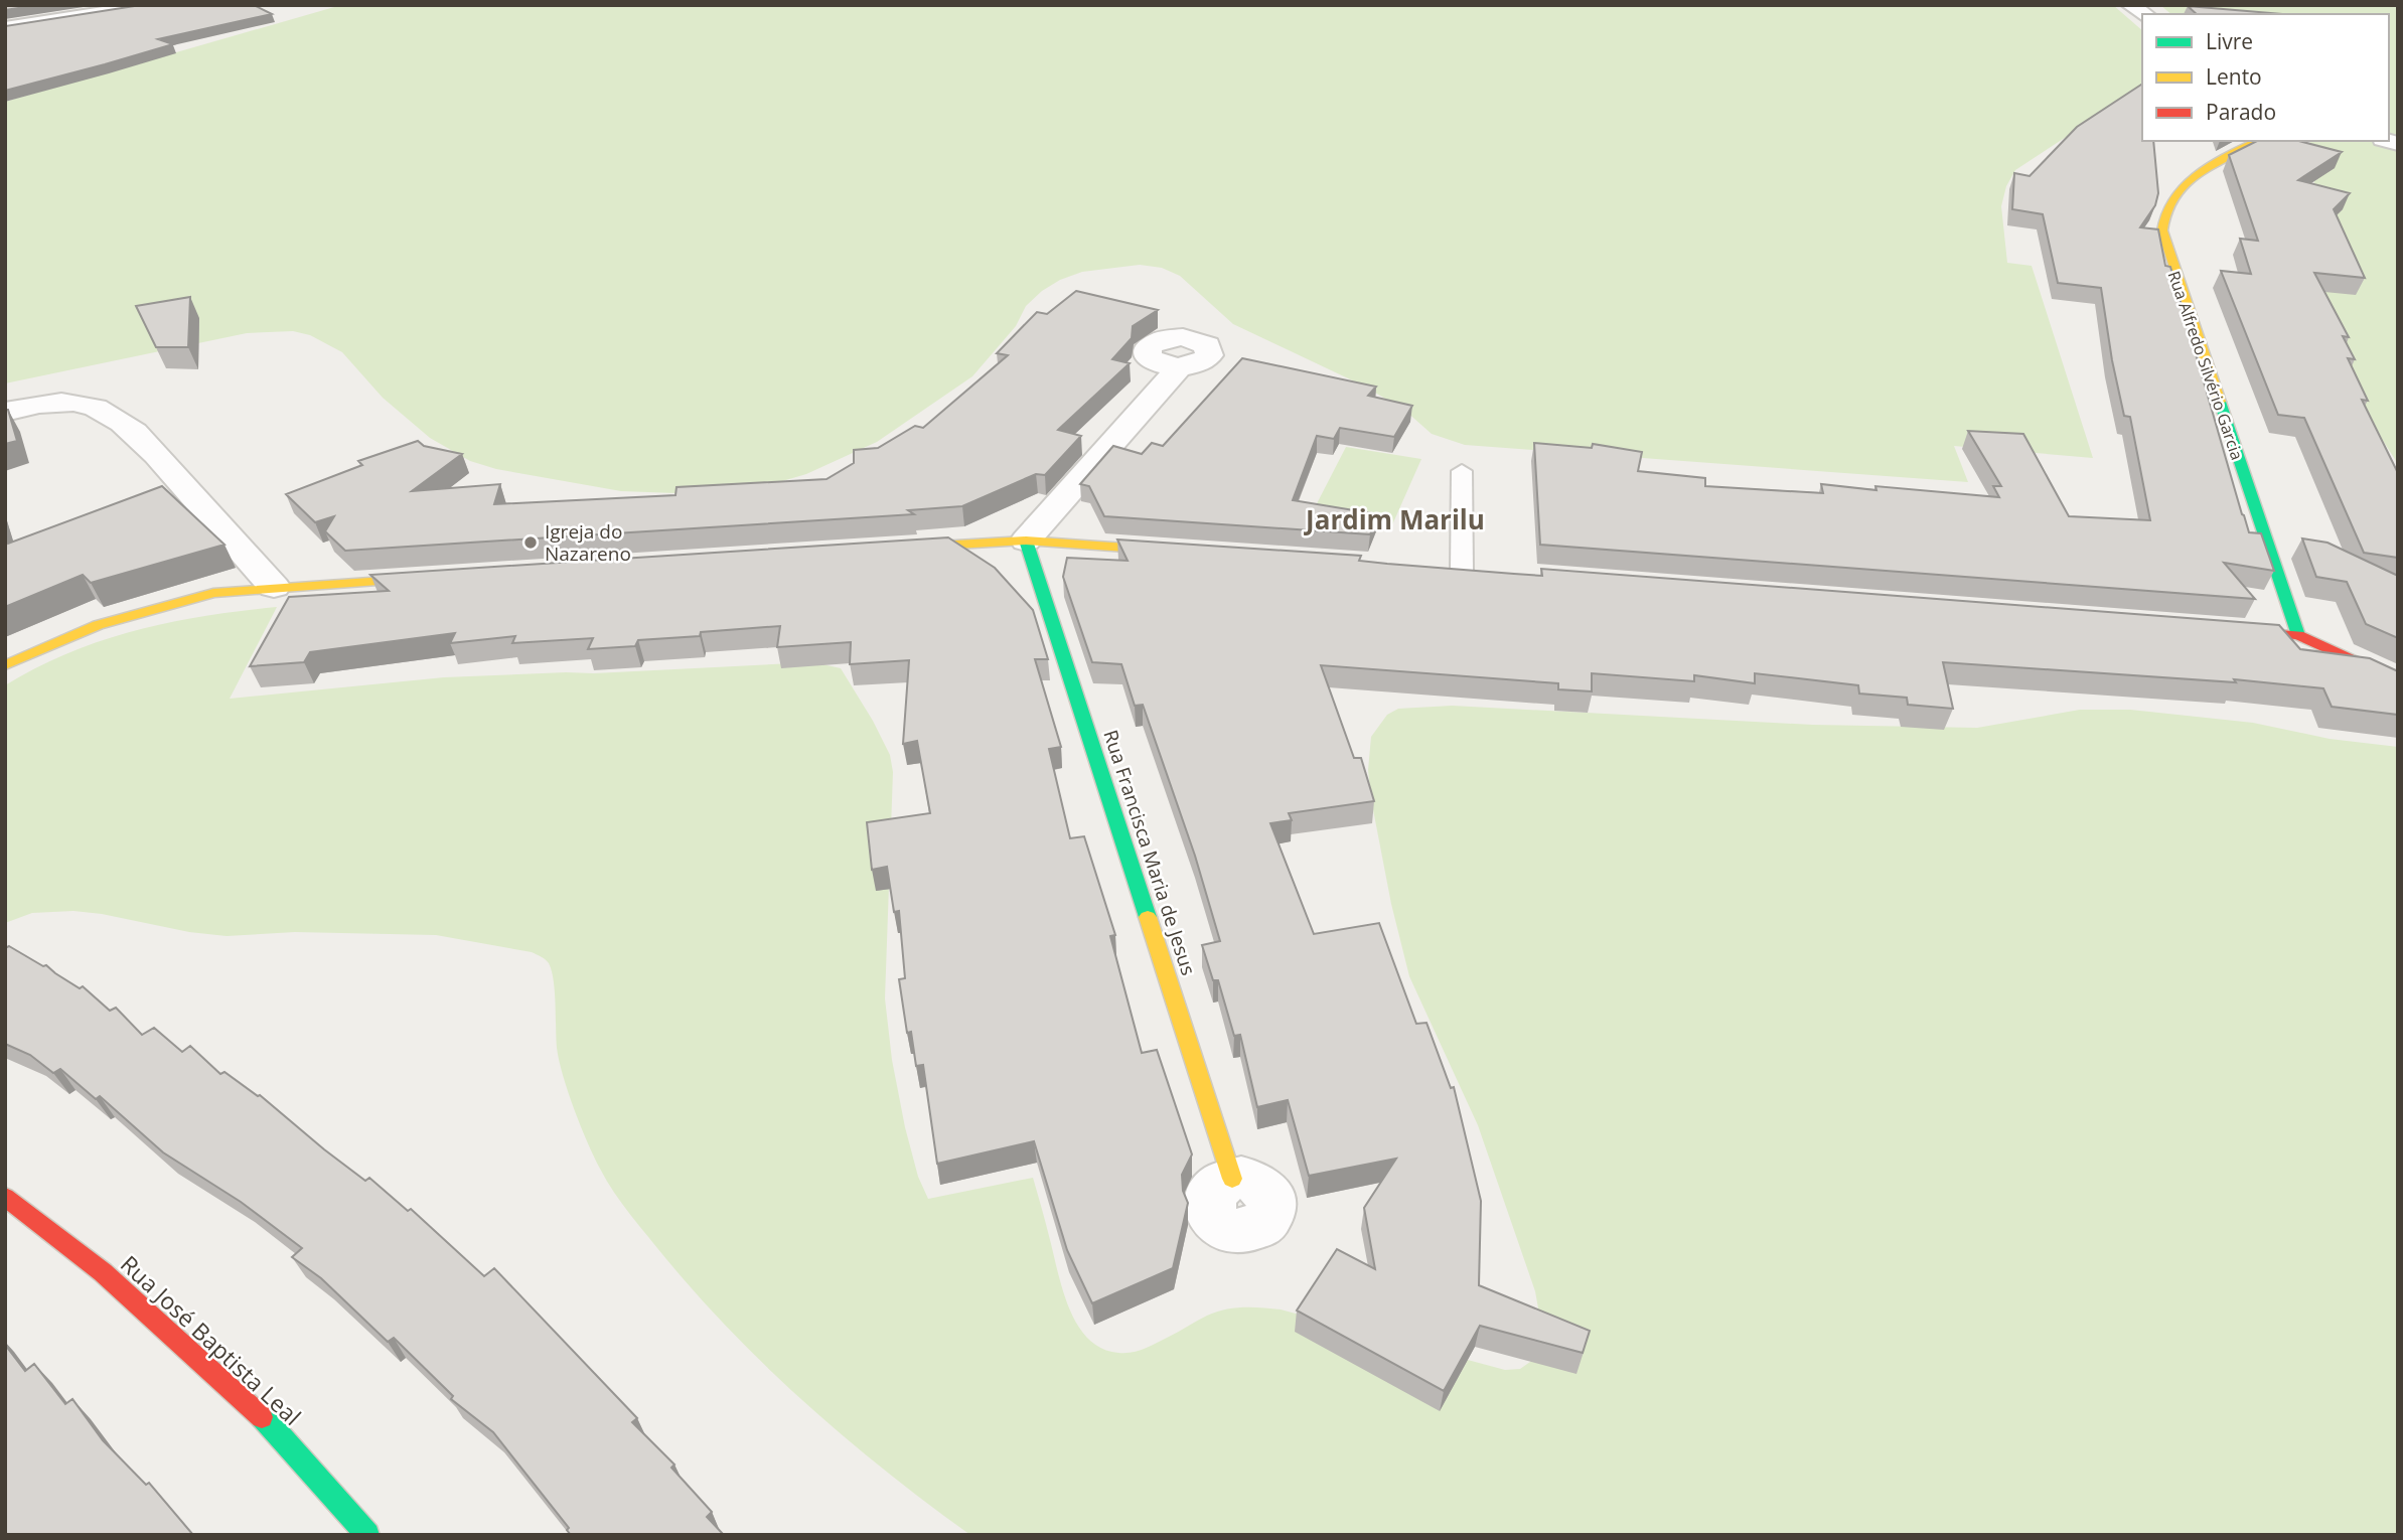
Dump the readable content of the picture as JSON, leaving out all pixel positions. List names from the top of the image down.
{
  "streets": {
    "street": ["Rua Alfredo Silvério Garcia", "Rua Francisca Maria de Jesus", "Rua José Baptista Leal"]
  },
  "districts": ["Jardim Marilu"],
  "places": ["Igreja do Nazareno"],
  "legend": ["Livre", "Lento", "Parado"]
}
